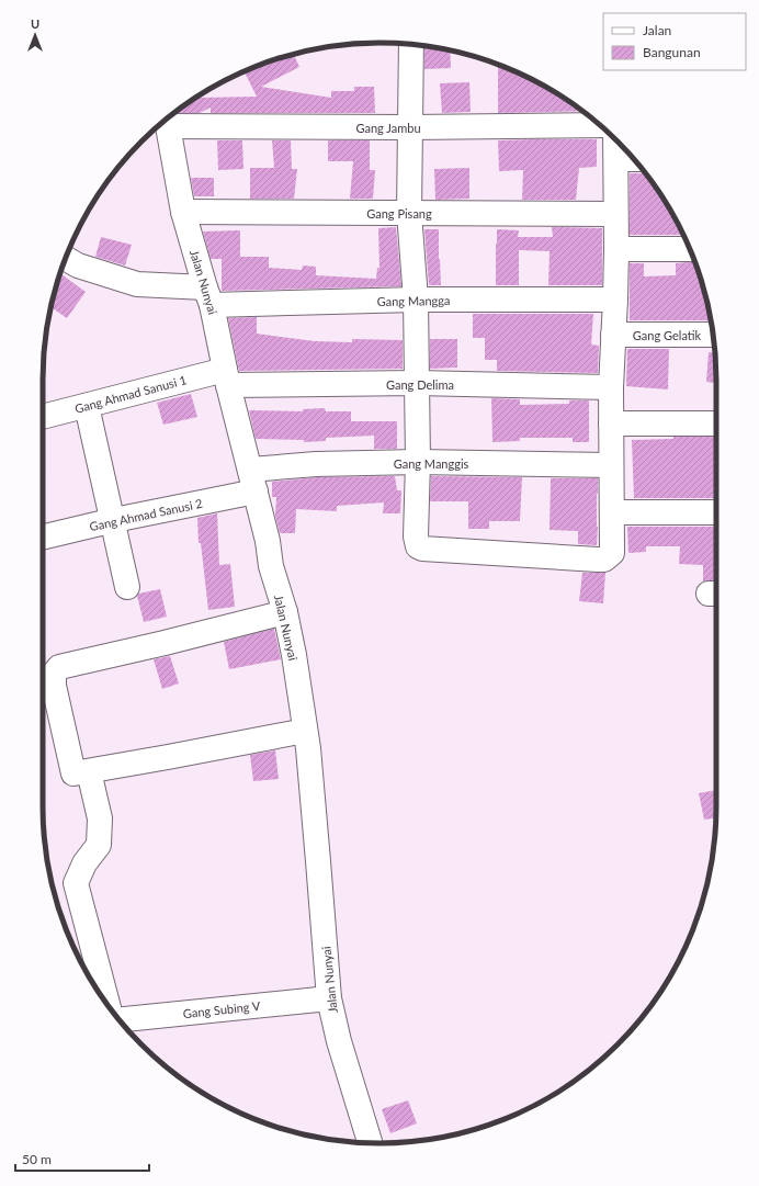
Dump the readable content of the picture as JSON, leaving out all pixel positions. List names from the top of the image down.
{
  "streets": {
    "street": [
      "Gang Jambu",
      "Gang Pisang",
      "Jalan Nunyai",
      "Gang Mangga",
      "Gang Gelatik",
      "Gang Delima",
      "Gang Ahmad Sanusi 1",
      "Gang Manggis",
      "Gang Ahmad Sanusi 2",
      "Gang Subing V"
    ]
  },
  "crossings": [
    ["Gang Jambu", "Jalan Nunyai"],
    ["Gang Pisang", "Jalan Nunyai"],
    ["Jalan Nunyai", "Gang Mangga"],
    ["Jalan Nunyai", "Gang Delima"],
    ["Jalan Nunyai", "Gang Ahmad Sanusi 1"],
    ["Jalan Nunyai", "Gang Manggis"],
    ["Jalan Nunyai", "Gang Ahmad Sanusi 2"],
    ["Jalan Nunyai", "Gang Subing V"],
    ["Gang Delima", "Gang Ahmad Sanusi 1"],
    ["Gang Manggis", "Gang Ahmad Sanusi 2"]
  ],
  "legend": ["Jalan", "Bangunan"],
  "scale_bar": "50 m",
  "north": "top"
}
